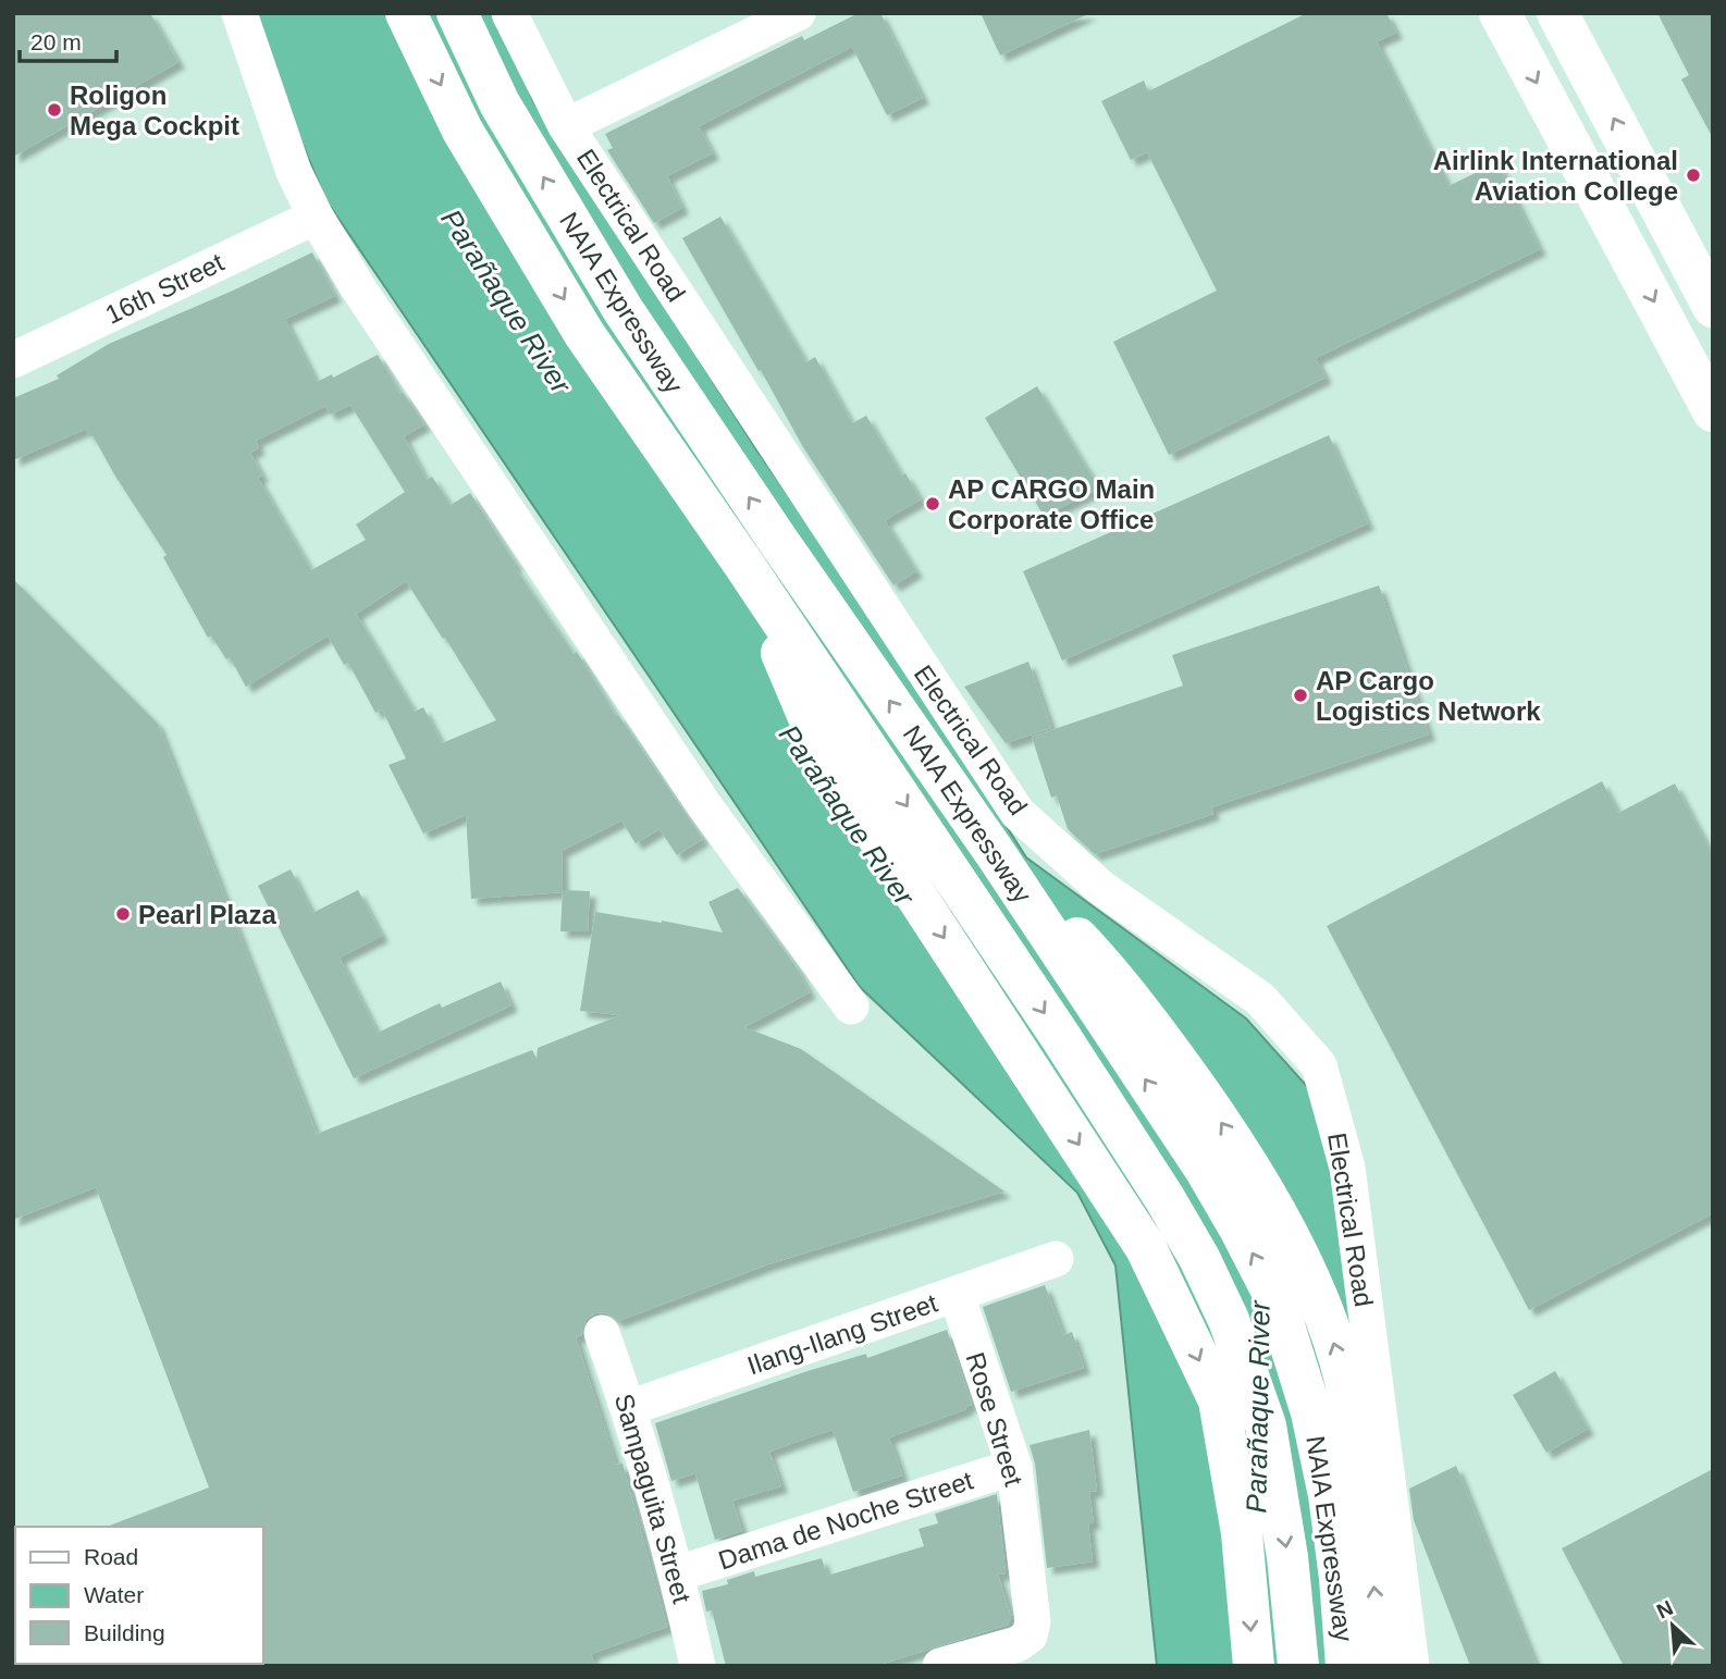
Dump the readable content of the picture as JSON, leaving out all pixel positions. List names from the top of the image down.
{
  "streets": {
    "main road": ["NAIA Expressway"],
    "street": [
      "Electrical Road",
      "16th Street",
      "Ilang-Ilang Street",
      "Rose Street",
      "Sampaguita Street",
      "Dama de Noche Street"
    ]
  },
  "crossings": [
    ["Ilang-Ilang Street", "Rose Street"],
    ["Ilang-Ilang Street", "Sampaguita Street"],
    ["Rose Street", "Dama de Noche Street"],
    ["Sampaguita Street", "Dama de Noche Street"]
  ],
  "water": ["Parañaque River"],
  "places": [
    "Roligon Mega Cockpit",
    "Airlink International Aviation College",
    "AP CARGO Main Corporate Office",
    "AP Cargo Logistics Network",
    "Pearl Plaza"
  ],
  "legend": ["Road", "Water", "Building"],
  "scale_bar": "20 m",
  "north": "top left"
}
